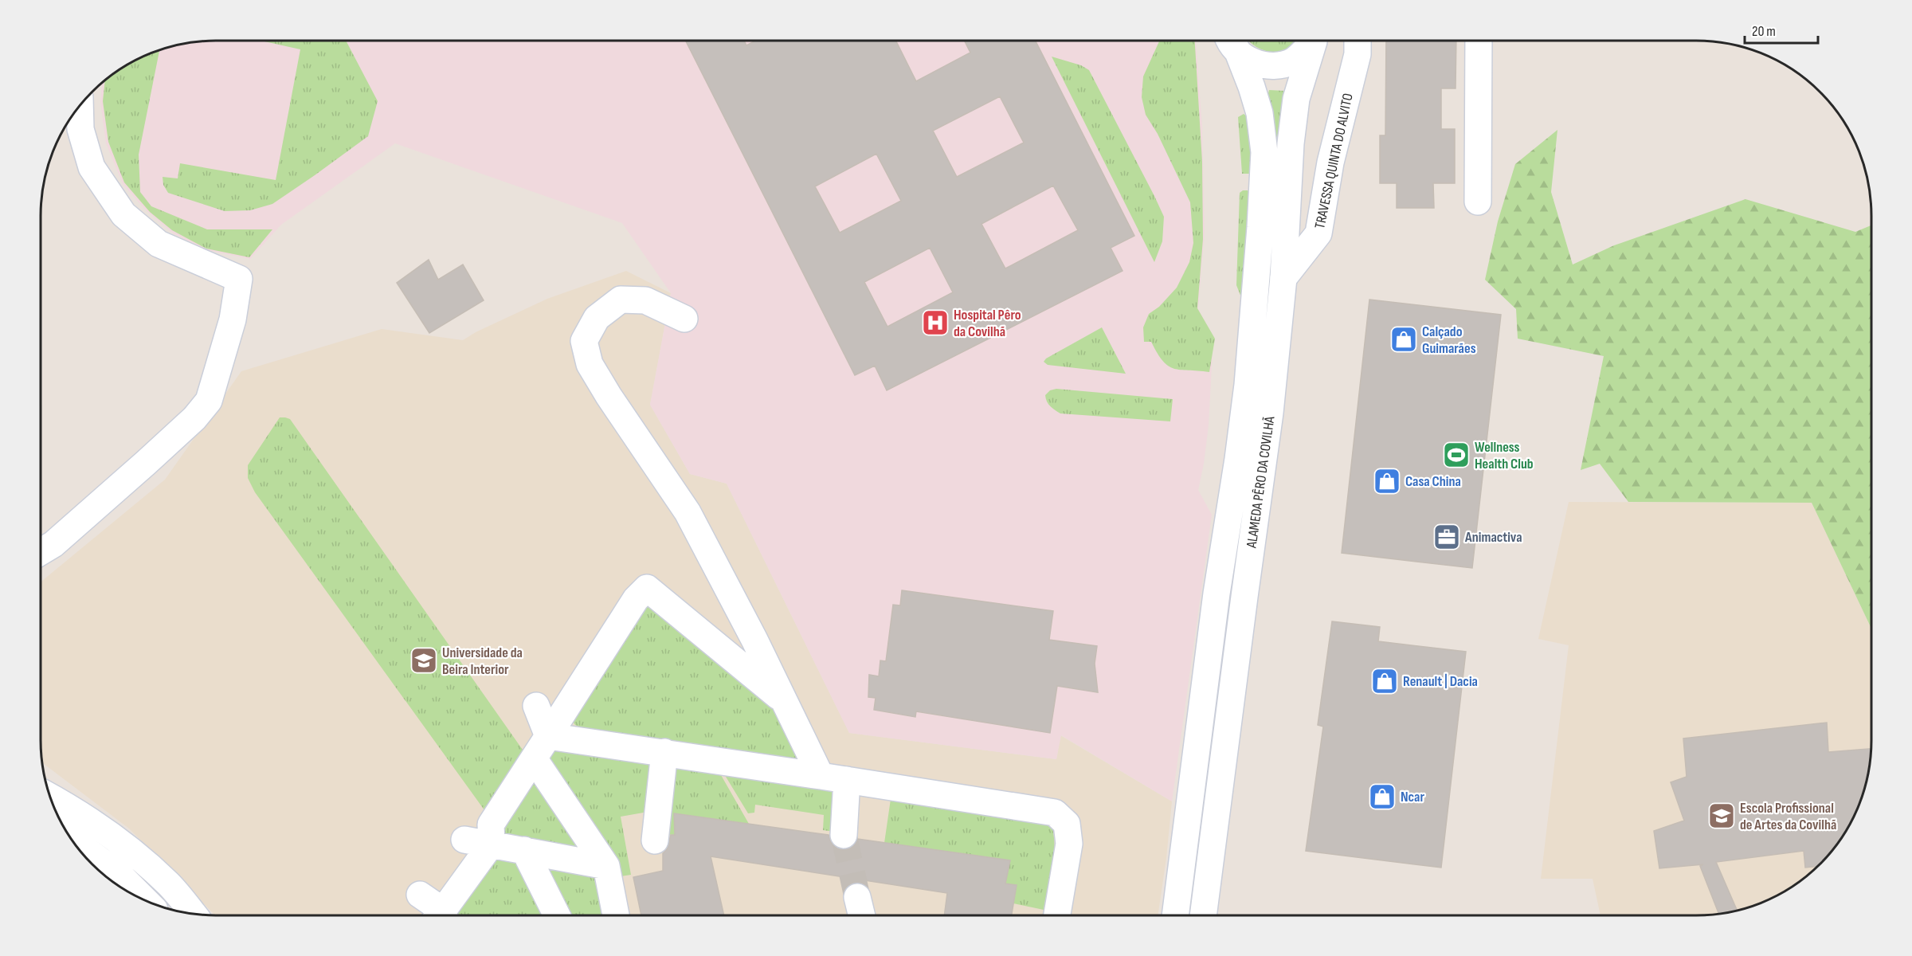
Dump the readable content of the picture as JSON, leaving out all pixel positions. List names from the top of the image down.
{
  "streets": {
    "street": ["TRAVESSA QUINTA DO ALVITO", "ALAMEDA PÊRO DA COVILHÃ"]
  },
  "crossings": [
    ["TRAVESSA QUINTA DO ALVITO", "ALAMEDA PÊRO DA COVILHÃ"]
  ],
  "places": {
    "hospital": ["Hospital Pêro da Covilhã"],
    "shop": [
      "Calçado Guimarães",
      "Casa China",
      "Renault | Dacia",
      "Ncar"
    ],
    "sports": ["Wellness Health Club"],
    "office": ["Animactiva"],
    "school or university": ["Universidade da Beira Interior", "Escola Profissional de Artes da Covilhã"]
  },
  "scale_bar": "20 m"
}
